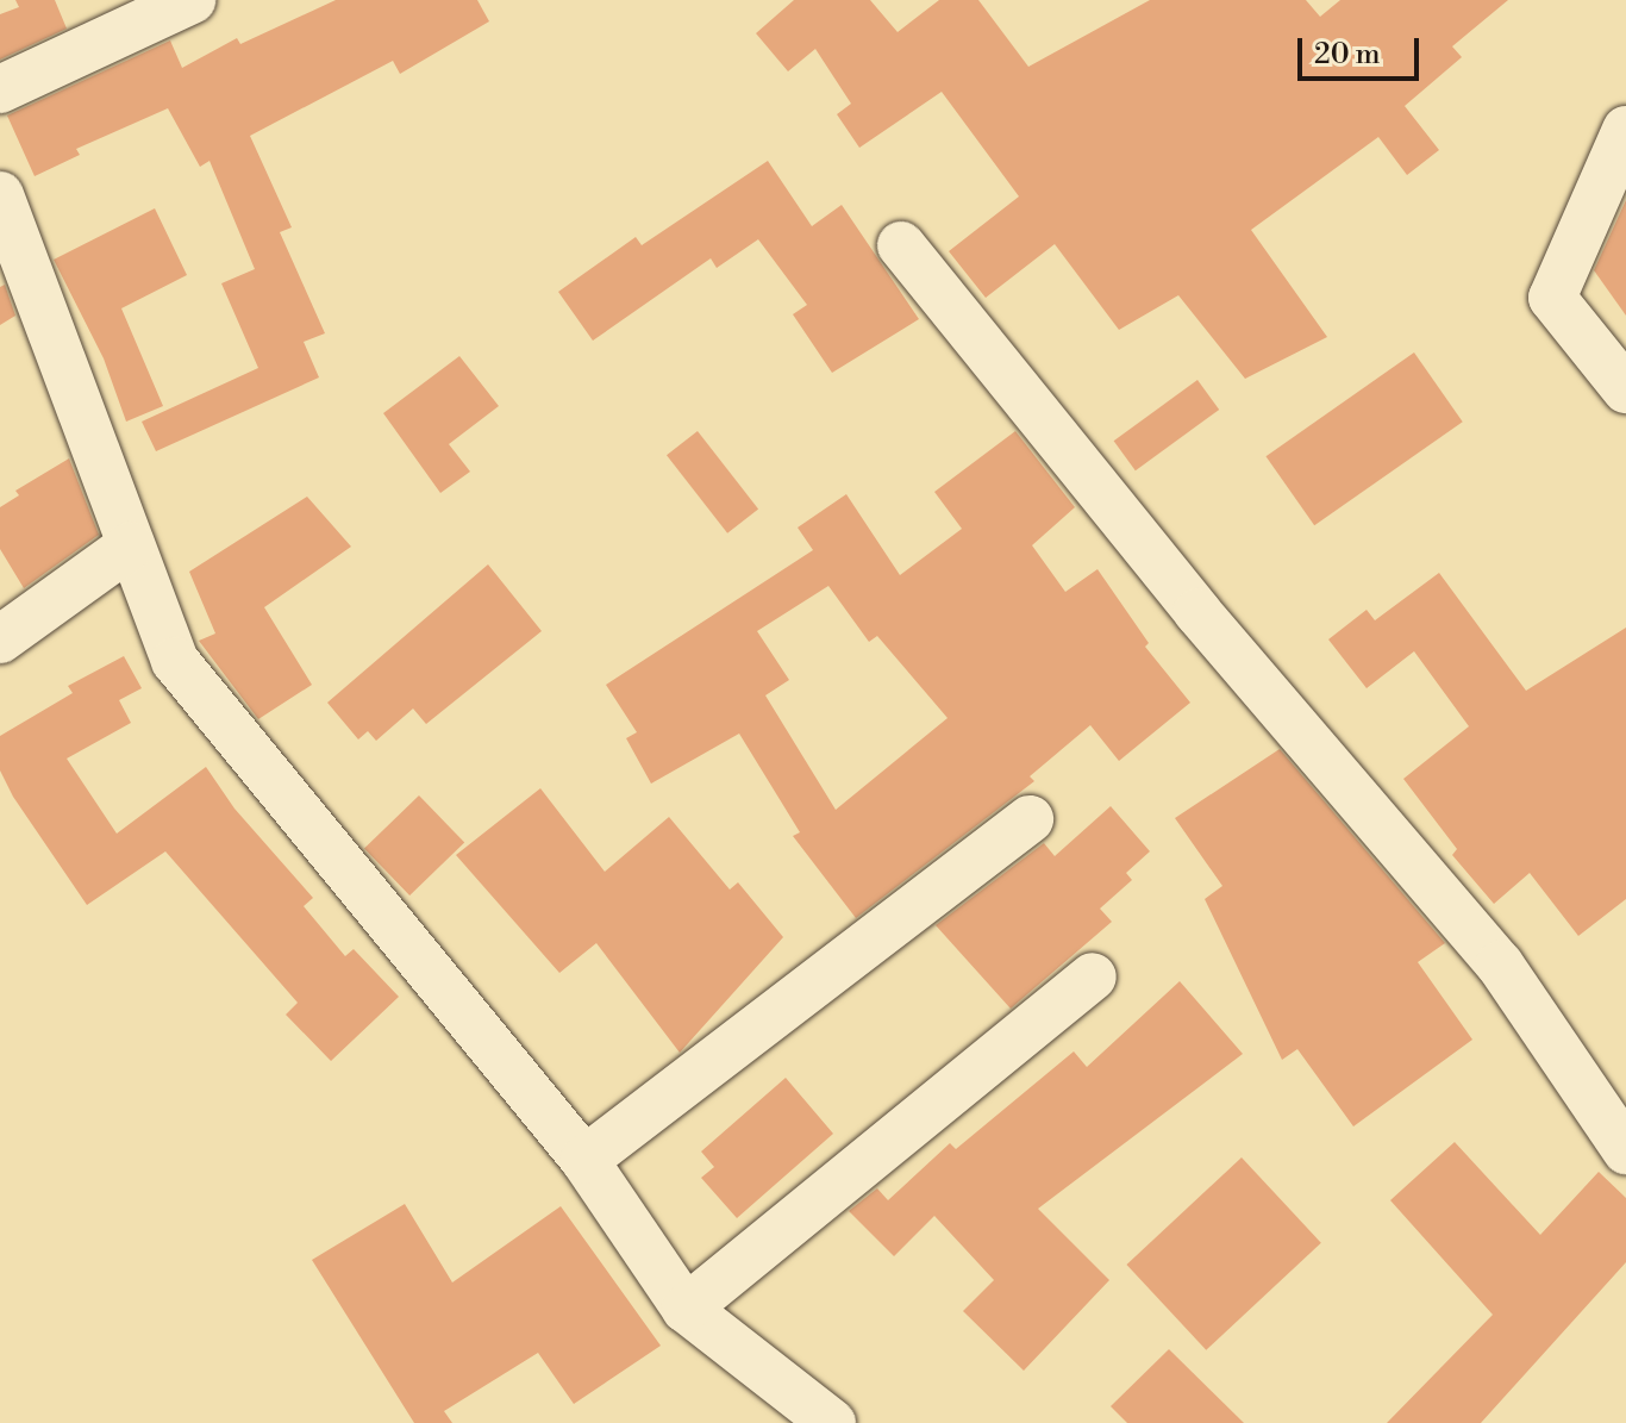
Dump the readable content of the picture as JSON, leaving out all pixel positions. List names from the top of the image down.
{
  "scale_bar": "20 m"
}
